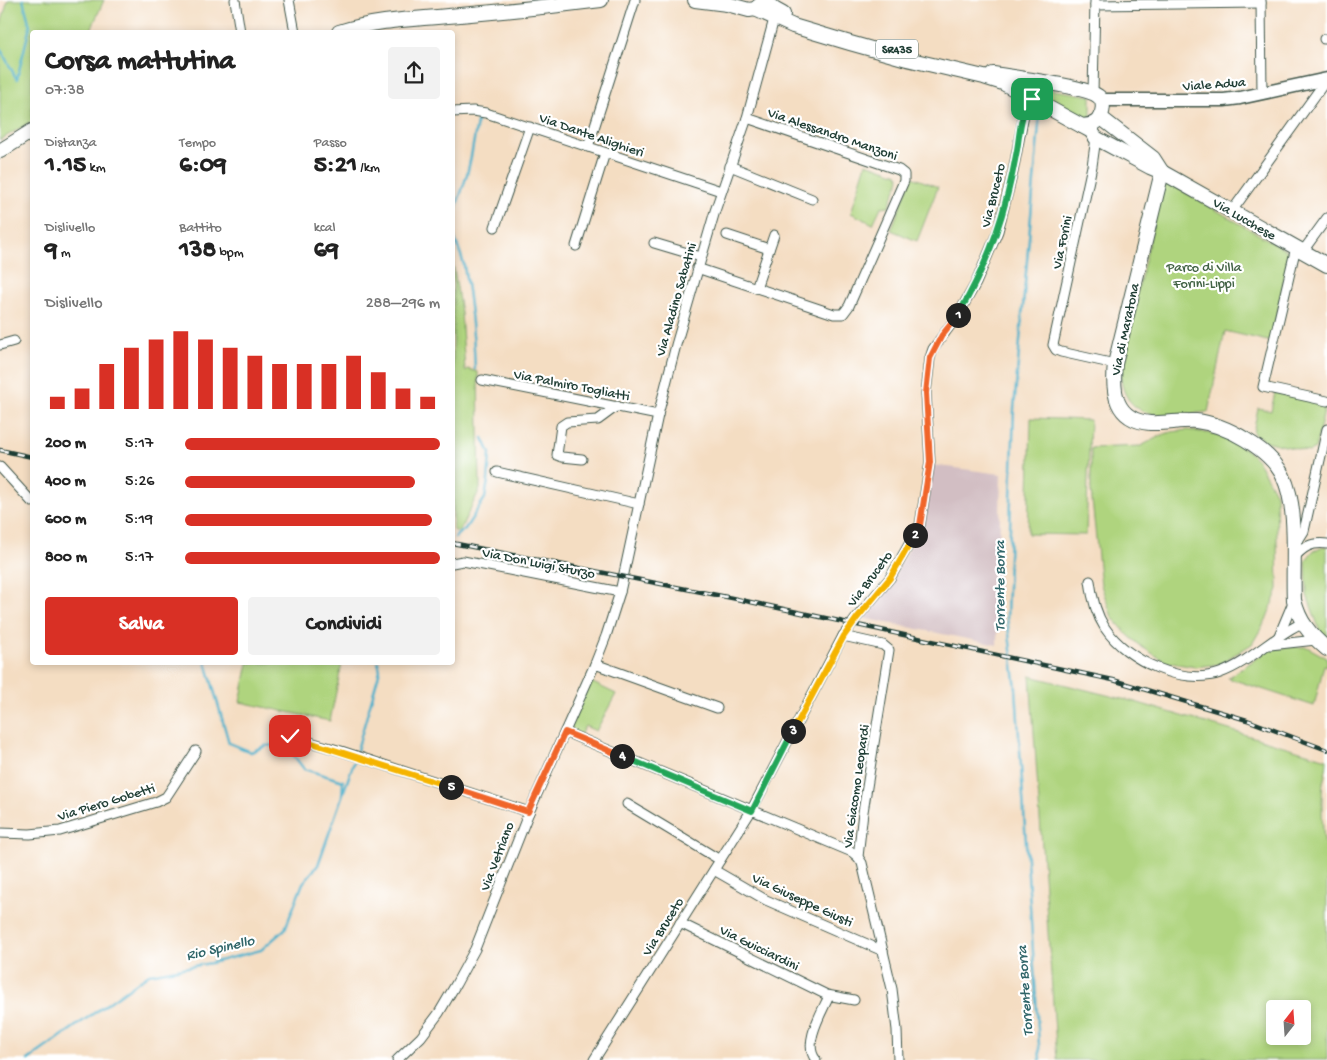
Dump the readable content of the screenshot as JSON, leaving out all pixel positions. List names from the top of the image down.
{
  "streets": {
    "main road": [
      "SR435",
      "Viale Adua",
      "Via Lucchese",
      "Via di Maratona"
    ],
    "street": [
      "Via Alessandro Manzoni",
      "Via Dante Alighieri",
      "Via Bruceto",
      "Via Forini",
      "Via Aladino Sabatini",
      "Via Palmiro Togliatti",
      "Via Don Luigi Sturzo",
      "Via Giacomo Leopardi",
      "Via Piero Gobetti",
      "Via Vetriano",
      "Via Giuseppe Giusti",
      "Via Guicciardini"
    ]
  },
  "crossings": [
    ["SR435", "Via Bruceto"],
    ["SR435", "Via Aladino Sabatini"],
    ["Via Alessandro Manzoni", "Via Aladino Sabatini"],
    ["Via Dante Alighieri", "Via Aladino Sabatini"],
    ["Via Bruceto", "Via Giacomo Leopardi"],
    ["Via Bruceto", "Via Giuseppe Giusti"],
    ["Via Bruceto", "Via Guicciardini"],
    ["Via Lucchese", "Via Forini"],
    ["Via Lucchese", "Via di Maratona"],
    ["Via Forini", "Via di Maratona"],
    ["Via Aladino Sabatini", "Via Palmiro Togliatti"],
    ["Via Aladino Sabatini", "Via Don Luigi Sturzo"],
    ["Via Aladino Sabatini", "Via Vetriano"],
    ["Via Don Luigi Sturzo", "Via Vetriano"],
    ["Via Giacomo Leopardi", "Via Giuseppe Giusti"]
  ],
  "water": ["Torrente Borra", "Rio Spinello"],
  "parks": ["Parco di Villa Forini-Lippi"],
  "north": "top",
  "page": {
    "heading": ["Corsa mattutina", "07:38"],
    "stats": [
      ["Distanza", "1.15 km"],
      ["Tempo", "6:09"],
      ["Passo", "5:21 /km"],
      ["Dislivello", "9 m"],
      ["Battito", "138 bpm"],
      ["kcal", "69"]
    ],
    "chart": ["Dislivello", "288–296 m"],
    "pins": [
      "1",
      "2",
      "3",
      "4",
      "5"
    ],
    "list": [
      {
        "name": "200 m",
        "note": "5:17"
      },
      {
        "name": "400 m",
        "note": "5:26"
      },
      {
        "name": "600 m",
        "note": "5:19"
      },
      {
        "name": "800 m",
        "note": "5:17"
      }
    ],
    "buttons": ["Salva", "Condividi"]
  }
}
